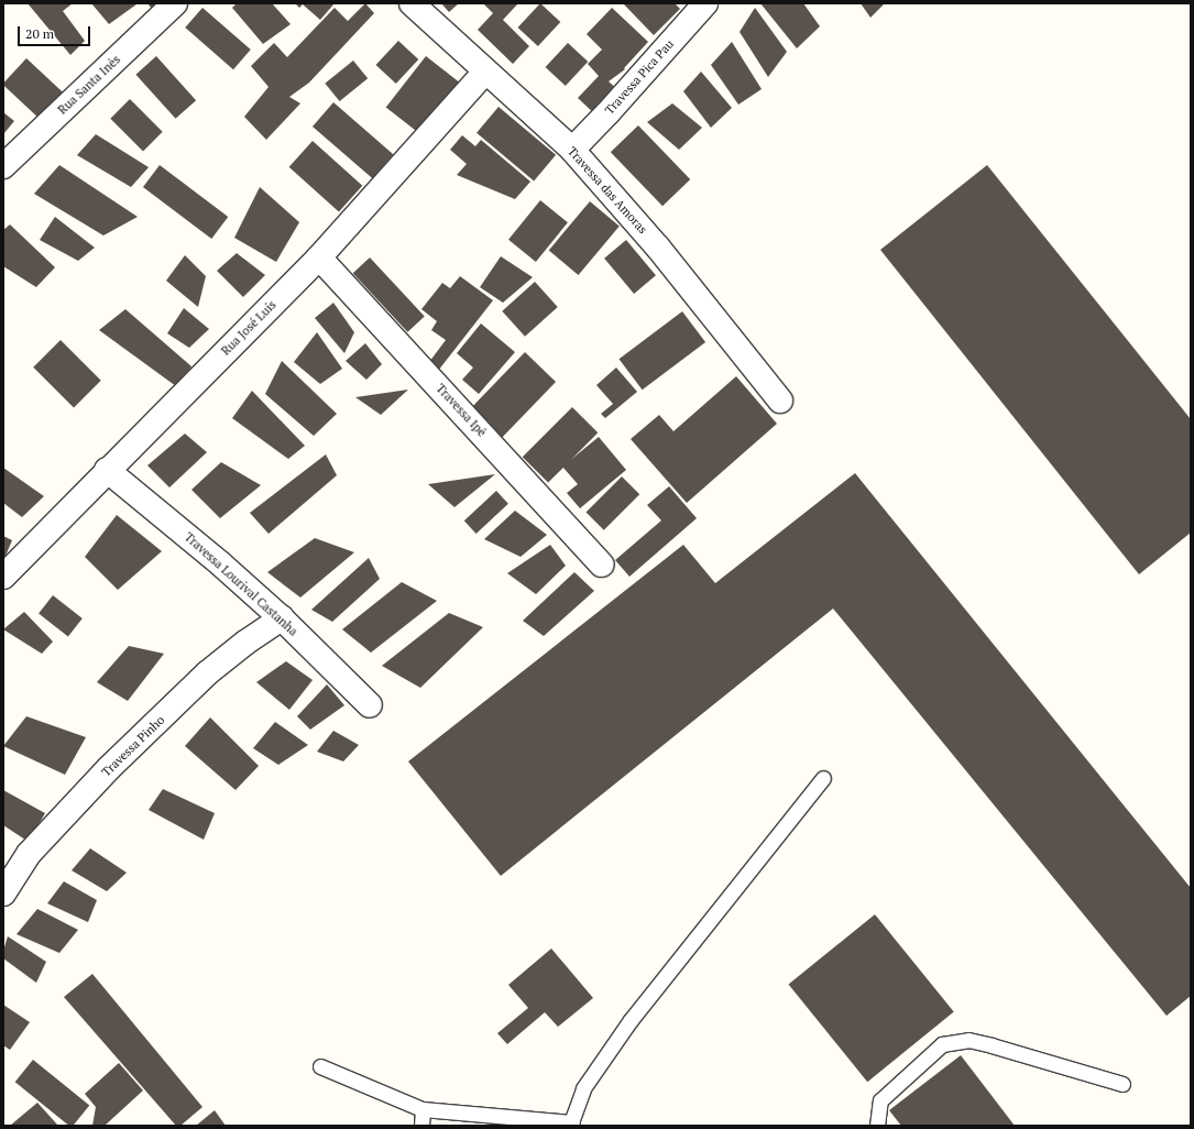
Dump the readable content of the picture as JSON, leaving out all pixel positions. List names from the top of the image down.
{
  "streets": {
    "street": [
      "Travessa Pica Pau",
      "Rua Santa Inês",
      "Travessa das Amoras",
      "Rua José Luís",
      "Travessa Ipê",
      "Travessa Lourival Castanha",
      "Travessa Pinho"
    ]
  },
  "crossings": [
    ["Travessa Pica Pau", "Travessa das Amoras"],
    ["Travessa das Amoras", "Rua José Luís"],
    ["Rua José Luís", "Travessa Ipê"],
    ["Rua José Luís", "Travessa Lourival Castanha"],
    ["Travessa Lourival Castanha", "Travessa Pinho"]
  ],
  "scale_bar": "20 m"
}
